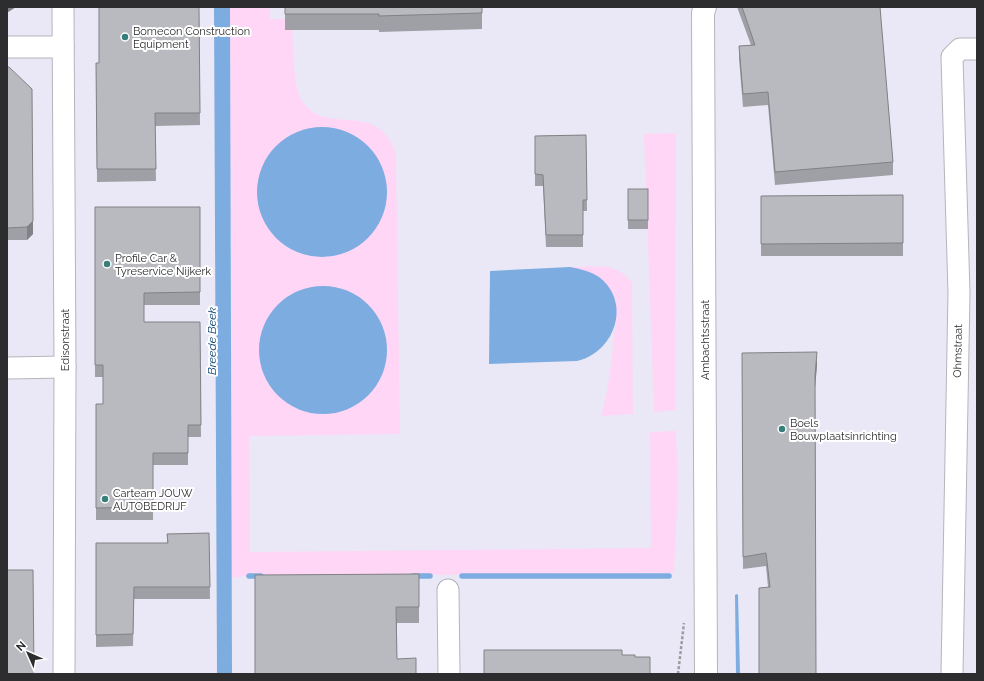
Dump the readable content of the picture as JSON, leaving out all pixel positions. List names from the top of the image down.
{
  "streets": {
    "main road": ["Ambachtsstraat"],
    "street": ["Edisonstraat", "Ohmstraat"]
  },
  "water": ["Breede Beek"],
  "places": [
    "Bomecon Construction Equipment",
    "Profile Car & Tyreservice Nijkerk",
    "Boels Bouwplaatsinrichting",
    "Carteam JOUW AUTOBEDRIJF"
  ],
  "north": "top left"
}
